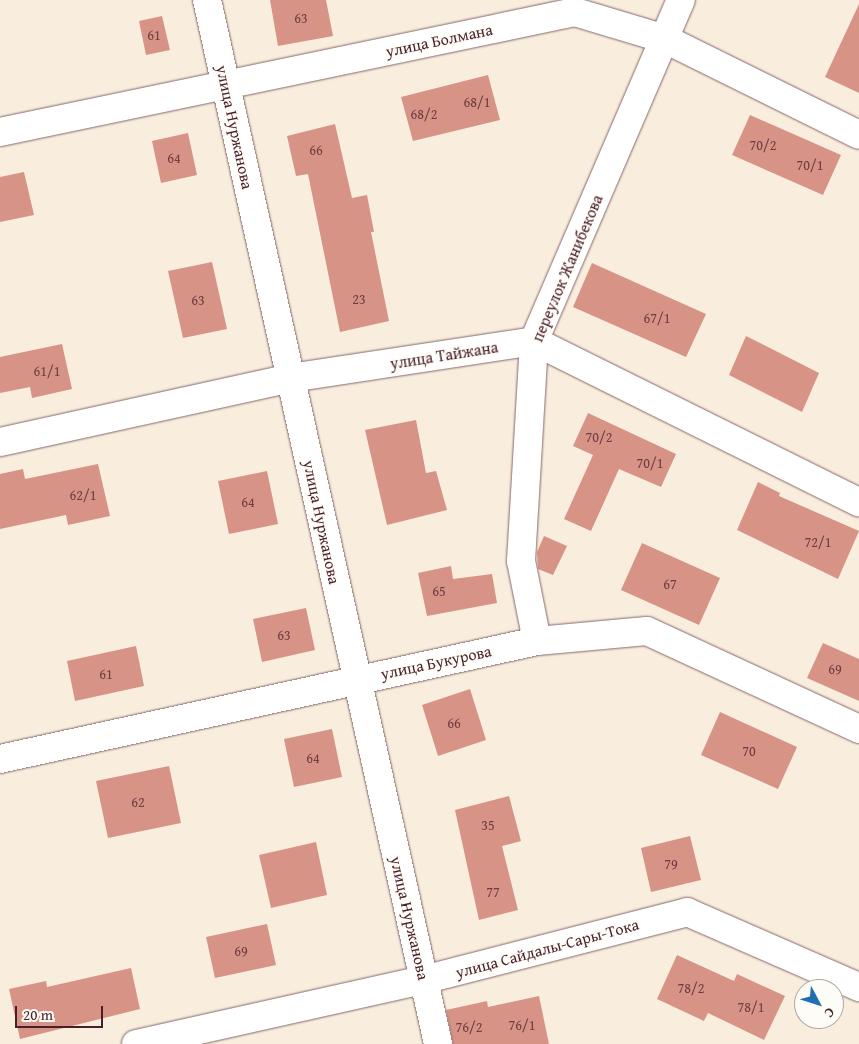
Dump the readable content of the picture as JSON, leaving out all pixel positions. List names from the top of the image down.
{
  "streets": {
    "street": [
      "улица Болмана",
      "улица Нуржанова",
      "переулок Жанибекова",
      "улица Тайжана",
      "улица Букурова",
      "улица Сайдалы-Сары-Тока"
    ]
  },
  "crossings": [
    ["улица Болмана", "улица Нуржанова"],
    ["улица Болмана", "переулок Жанибекова"],
    ["улица Нуржанова", "улица Тайжана"],
    ["улица Нуржанова", "улица Букурова"],
    ["улица Нуржанова", "улица Сайдалы-Сары-Тока"],
    ["переулок Жанибекова", "улица Тайжана"],
    ["переулок Жанибекова", "улица Букурова"]
  ],
  "house_numbers": [
    "63",
    "61",
    "68/1",
    "68/2",
    "70/2",
    "66",
    "64",
    "70/1",
    "23",
    "63",
    "67/1",
    "61/1",
    "70/2",
    "70/1",
    "62/1",
    "64",
    "72/1",
    "67",
    "65",
    "63",
    "69",
    "61",
    "66",
    "70",
    "64",
    "62",
    "35",
    "79",
    "77",
    "69",
    "78/2",
    "78/1",
    "76/1",
    "76/2"
  ],
  "scale_bar": "20 m",
  "north": "bottom right"
}
